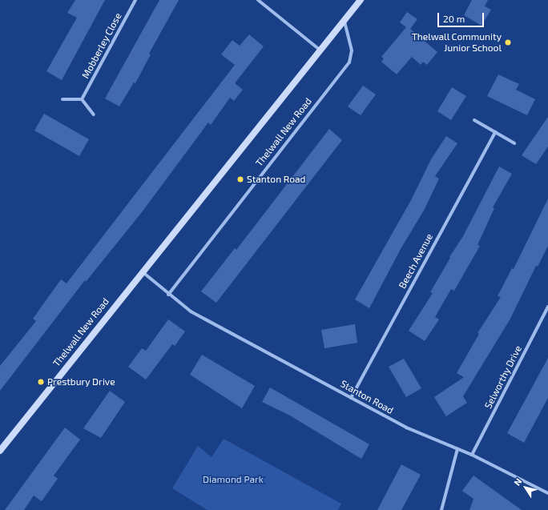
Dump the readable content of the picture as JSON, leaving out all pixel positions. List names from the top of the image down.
{
  "streets": {
    "main road": ["Thelwall New Road"],
    "street": [
      "Mobberley Close",
      "Beech Avenue",
      "Selworthy Drive",
      "Stanton Road"
    ]
  },
  "crossings": [
    ["Thelwall New Road", "Stanton Road"],
    ["Beech Avenue", "Stanton Road"],
    ["Selworthy Drive", "Stanton Road"]
  ],
  "parks": ["Diamond Park"],
  "places": ["Thelwall Community Junior School", "Stanton Road", "Prestbury Drive"],
  "scale_bar": "20 m",
  "north": "top left"
}
